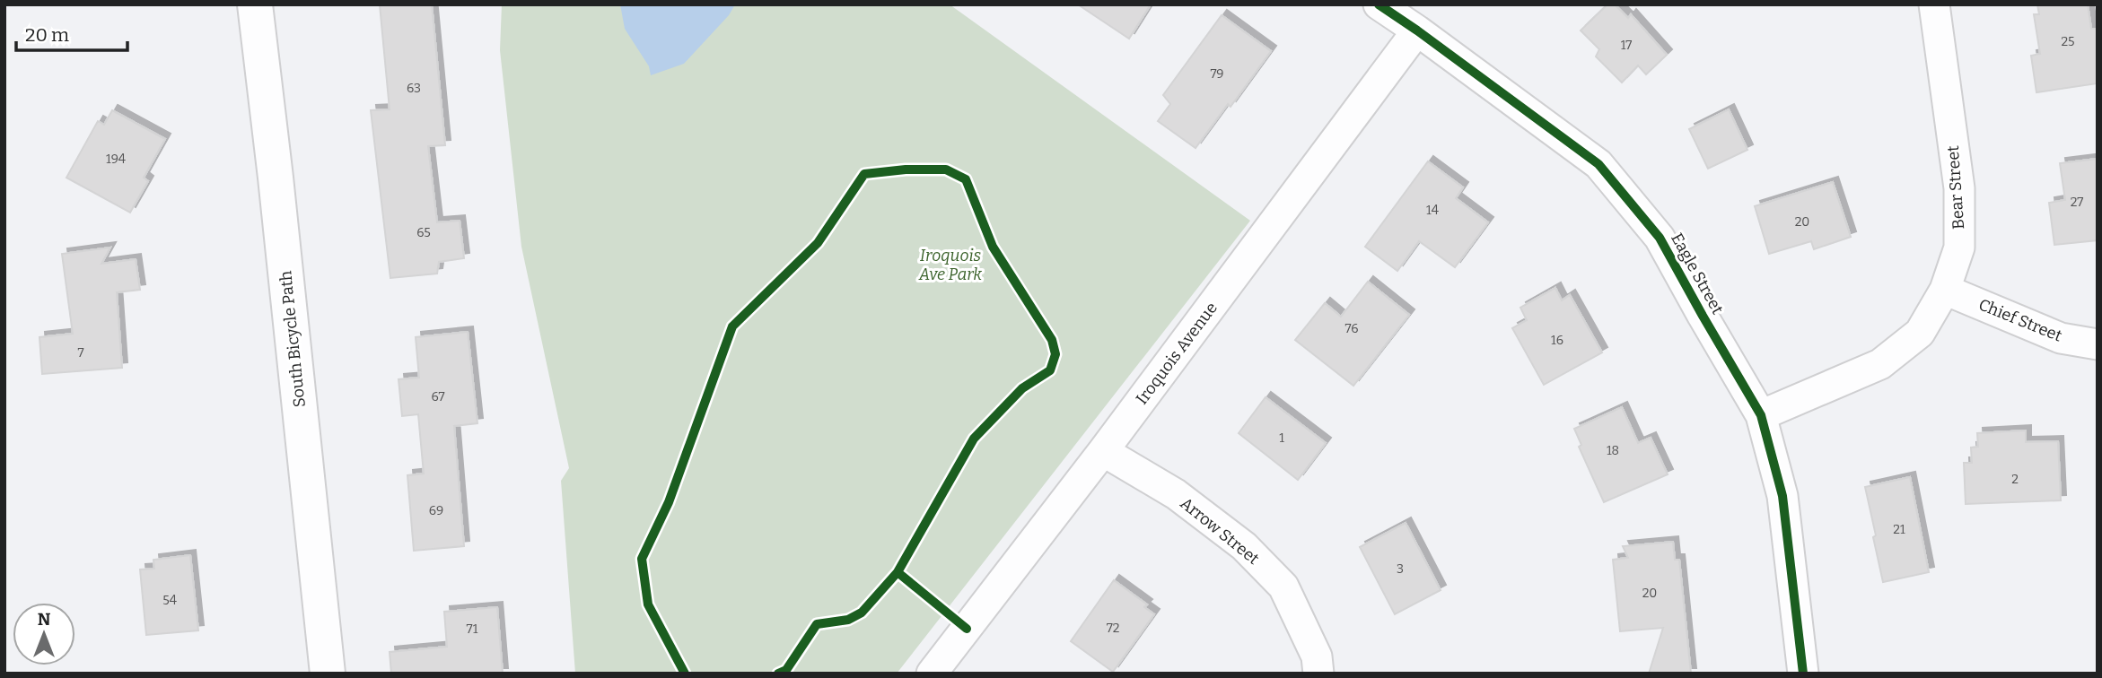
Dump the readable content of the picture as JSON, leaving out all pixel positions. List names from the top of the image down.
{
  "streets": {
    "street": [
      "Bear Street",
      "Eagle Street",
      "Chief Street",
      "South Bicycle Path",
      "Iroquois Avenue",
      "Arrow Street"
    ]
  },
  "crossings": [
    ["Bear Street", "Eagle Street"],
    ["Bear Street", "Chief Street"],
    ["Eagle Street", "Iroquois Avenue"],
    ["Iroquois Avenue", "Arrow Street"]
  ],
  "parks": ["Iroquois Ave Park"],
  "house_numbers": [
    "25",
    "17",
    "79",
    "63",
    "194",
    "27",
    "14",
    "20",
    "65",
    "76",
    "16",
    "7",
    "67",
    "1",
    "18",
    "2",
    "69",
    "21",
    "3",
    "20",
    "54",
    "72",
    "71"
  ],
  "scale_bar": "20 m",
  "north": "top"
}
